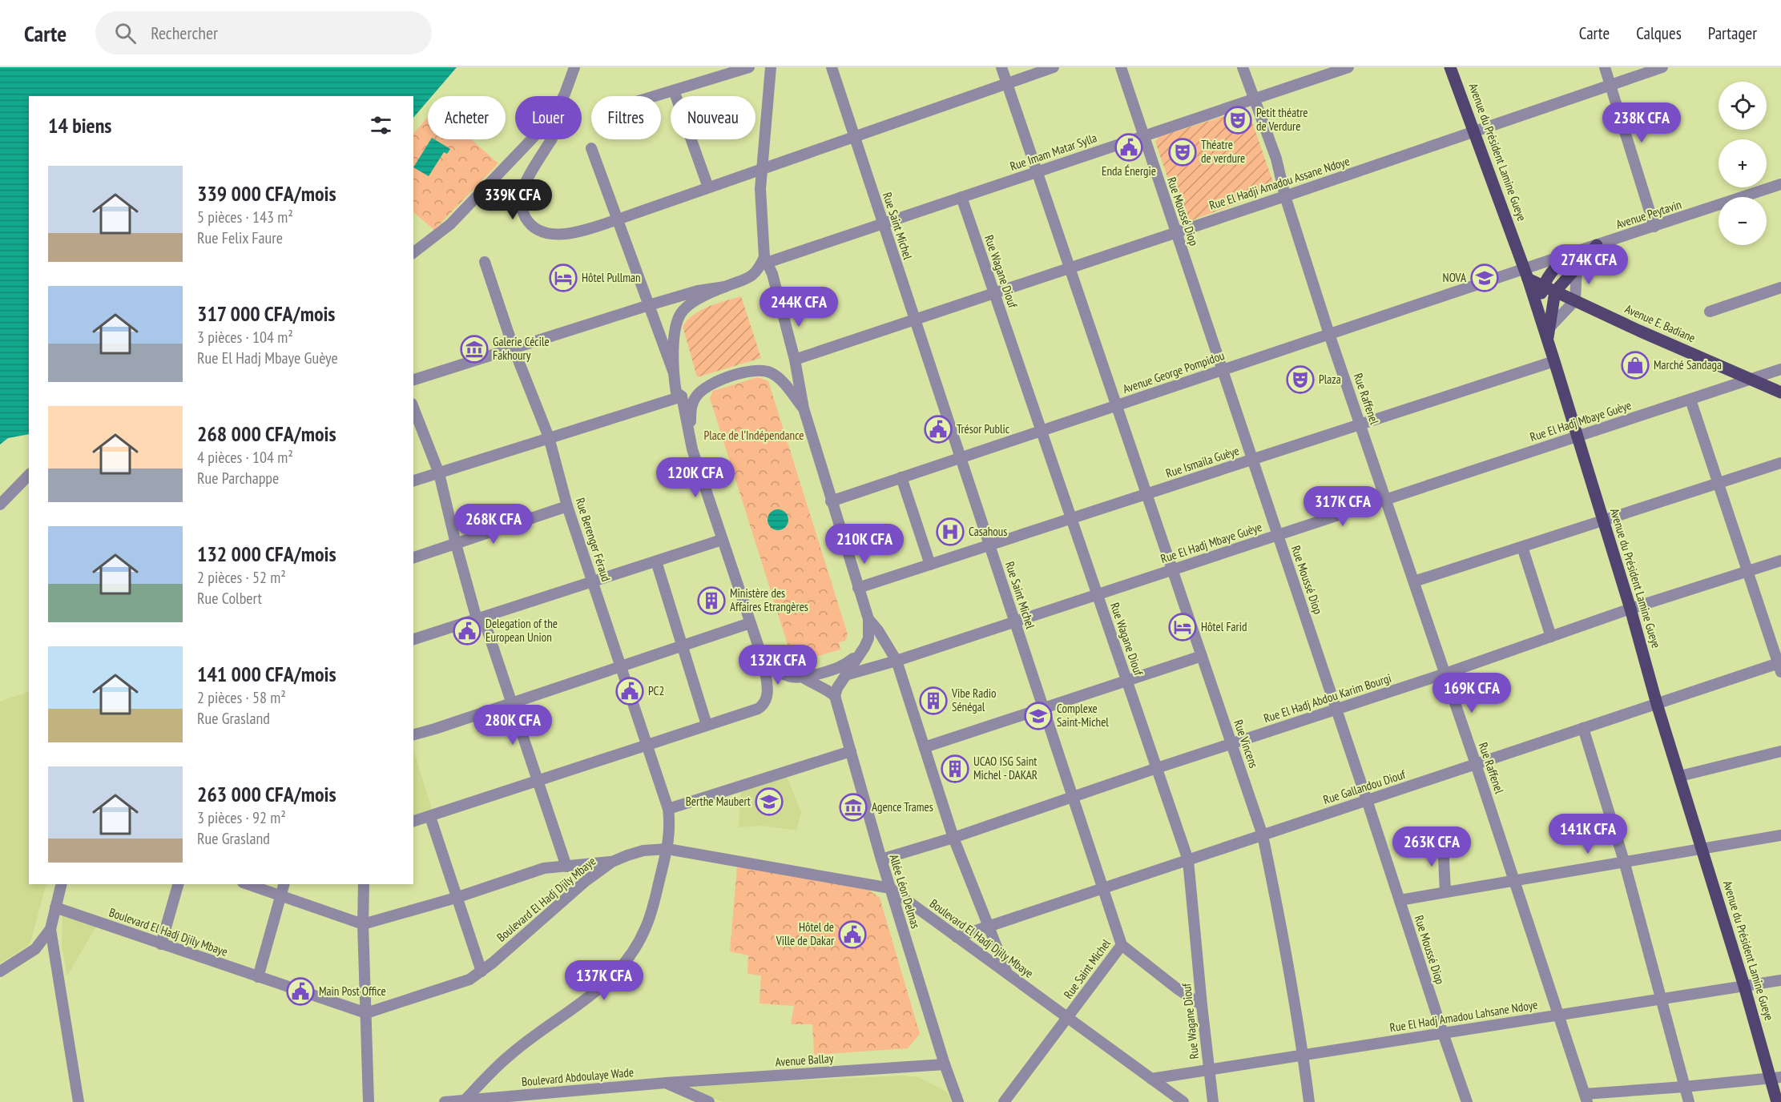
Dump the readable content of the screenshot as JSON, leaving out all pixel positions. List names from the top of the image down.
{
  "streets": {
    "main road": ["Avenue du Président Lamine Gueye", "Avenue E. Badiane"],
    "street": [
      "Rue Imam Matar Sylla",
      "Rue El Hadji Amadou Assane Ndoye",
      "Rue Moussé Diop",
      "Avenue Peytavin",
      "Rue Saint Michel",
      "Rue Wagane Diouf",
      "Avenue George Pompidou",
      "Rue Raffenel",
      "Rue El Hadj Mbaye Guèye",
      "Rue Ismaila Guèye",
      "Rue Berenger Féraud",
      "Rue El Hadj Abdou Karim Bourgi",
      "Rue Vincens",
      "Rue Gallandou Diouf",
      "Allée Léon Delmas",
      "Boulevard El Hadj Djily Mbaye",
      "Rue El Hadj Amadou Lahsane Ndoye",
      "Avenue Ballay",
      "Boulevard Abdoulaye Wade"
    ]
  },
  "crossings": [
    ["Rue Imam Matar Sylla", "Rue Moussé Diop"],
    ["Rue Imam Matar Sylla", "Rue Saint Michel"],
    ["Rue Imam Matar Sylla", "Rue Wagane Diouf"],
    ["Rue Imam Matar Sylla", "Rue Raffenel"],
    ["Rue Imam Matar Sylla", "Rue Vincens"],
    ["Avenue du Président Lamine Gueye", "Rue El Hadji Amadou Assane Ndoye"],
    ["Avenue du Président Lamine Gueye", "Avenue Peytavin"],
    ["Avenue du Président Lamine Gueye", "Avenue E. Badiane"],
    ["Avenue du Président Lamine Gueye", "Avenue George Pompidou"],
    ["Avenue du Président Lamine Gueye", "Rue El Hadj Mbaye Guèye"],
    ["Avenue du Président Lamine Gueye", "Rue Ismaila Guèye"],
    ["Avenue du Président Lamine Gueye", "Rue El Hadj Abdou Karim Bourgi"],
    ["Avenue du Président Lamine Gueye", "Rue Gallandou Diouf"],
    ["Avenue du Président Lamine Gueye", "Rue El Hadj Amadou Lahsane Ndoye"],
    ["Rue El Hadji Amadou Assane Ndoye", "Rue Moussé Diop"],
    ["Rue El Hadji Amadou Assane Ndoye", "Rue Saint Michel"],
    ["Rue El Hadji Amadou Assane Ndoye", "Rue Wagane Diouf"],
    ["Rue El Hadji Amadou Assane Ndoye", "Rue Raffenel"],
    ["Rue El Hadji Amadou Assane Ndoye", "Rue Vincens"],
    ["Rue Moussé Diop", "Avenue George Pompidou"],
    ["Rue Moussé Diop", "Rue El Hadj Mbaye Guèye"],
    ["Rue Moussé Diop", "Rue Ismaila Guèye"],
    ["Rue Moussé Diop", "Rue El Hadj Abdou Karim Bourgi"],
    ["Rue Moussé Diop", "Rue Gallandou Diouf"],
    ["Rue Moussé Diop", "Rue El Hadj Amadou Lahsane Ndoye"],
    ["Avenue Peytavin", "Avenue E. Badiane"],
    ["Avenue Peytavin", "Avenue George Pompidou"],
    ["Rue Saint Michel", "Avenue George Pompidou"],
    ["Rue Saint Michel", "Rue El Hadj Mbaye Guèye"],
    ["Rue Saint Michel", "Rue Ismaila Guèye"],
    ["Rue Saint Michel", "Rue El Hadj Abdou Karim Bourgi"],
    ["Rue Saint Michel", "Rue Gallandou Diouf"],
    ["Rue Saint Michel", "Boulevard El Hadj Djily Mbaye"],
    ["Rue Wagane Diouf", "Avenue George Pompidou"],
    ["Rue Wagane Diouf", "Rue El Hadj Mbaye Guèye"],
    ["Rue Wagane Diouf", "Rue Ismaila Guèye"],
    ["Rue Wagane Diouf", "Rue El Hadj Abdou Karim Bourgi"],
    ["Rue Wagane Diouf", "Rue Gallandou Diouf"],
    ["Rue Wagane Diouf", "Rue El Hadj Amadou Lahsane Ndoye"],
    ["Avenue E. Badiane", "Avenue George Pompidou"],
    ["Avenue E. Badiane", "Rue El Hadj Mbaye Guèye"],
    ["Avenue George Pompidou", "Rue Raffenel"],
    ["Avenue George Pompidou", "Rue Vincens"],
    ["Rue Raffenel", "Rue El Hadj Mbaye Guèye"],
    ["Rue Raffenel", "Rue Ismaila Guèye"],
    ["Rue Raffenel", "Rue El Hadj Abdou Karim Bourgi"],
    ["Rue Raffenel", "Rue Gallandou Diouf"],
    ["Rue Raffenel", "Rue El Hadj Amadou Lahsane Ndoye"],
    ["Rue El Hadj Mbaye Guèye", "Rue Vincens"],
    ["Rue Ismaila Guèye", "Rue Vincens"],
    ["Rue Berenger Féraud", "Boulevard El Hadj Djily Mbaye"],
    ["Rue Berenger Féraud", "Boulevard Abdoulaye Wade"],
    ["Rue El Hadj Abdou Karim Bourgi", "Rue Vincens"],
    ["Rue El Hadj Abdou Karim Bourgi", "Allée Léon Delmas"],
    ["Rue Vincens", "Rue Gallandou Diouf"],
    ["Rue Vincens", "Rue El Hadj Amadou Lahsane Ndoye"],
    ["Rue Gallandou Diouf", "Boulevard El Hadj Djily Mbaye"],
    ["Allée Léon Delmas", "Boulevard El Hadj Djily Mbaye"],
    ["Allée Léon Delmas", "Avenue Ballay"],
    ["Boulevard El Hadj Djily Mbaye", "Rue El Hadj Amadou Lahsane Ndoye"],
    ["Avenue Ballay", "Boulevard Abdoulaye Wade"]
  ],
  "parks": ["Place de l’Indépendance"],
  "places": {
    "theatre": ["Petit théatre de Verdure", "Théatre de verdure", "Plaza"],
    "public building": [
      "Enda Énergie",
      "Trésor Public",
      "Delegation of the European Union",
      "PC2",
      "Hôtel de Ville de Dakar",
      "Main Post Office"
    ],
    "hotel": ["Hôtel Pullman", "Hôtel Farid"],
    "school or university": ["NOVA", "Complexe Saint-Michel", "Berthe Maubert"],
    "museum": ["Galerie Cécile Fakhoury", "Agence Trames"],
    "shop": ["Marché Sandaga"],
    "hospital": ["Casahous"],
    "building": ["Ministère des Affaires Etrangères", "Vibe Radio Sénégal", "UCAO ISG Saint Michel - DAKAR"]
  },
  "page": {
    "header": "Carte",
    "search": "Rechercher",
    "nav": ["Carte", "Calques", "Partager"],
    "map_buttons": ["+", "−"],
    "chip": [
      "Acheter",
      "Louer",
      "Filtres",
      "Nouveau"
    ],
    "heading": "14 biens",
    "price": [
      "238K CFA",
      "339K CFA",
      "274K CFA",
      "244K CFA",
      "120K CFA",
      "317K CFA",
      "268K CFA",
      "210K CFA",
      "132K CFA",
      "169K CFA",
      "280K CFA",
      "141K CFA",
      "263K CFA",
      "137K CFA"
    ],
    "list": [
      {
        "name": "339 000 CFA/mois",
        "note": "5 pièces · 143 m² · Rue Felix Faure"
      },
      {
        "name": "317 000 CFA/mois",
        "note": "3 pièces · 104 m² · Rue El Hadj Mbaye Guèye"
      },
      {
        "name": "268 000 CFA/mois",
        "note": "4 pièces · 104 m² · Rue Parchappe"
      },
      {
        "name": "132 000 CFA/mois",
        "note": "2 pièces · 52 m² · Rue Colbert"
      },
      {
        "name": "141 000 CFA/mois",
        "note": "2 pièces · 58 m² · Rue Grasland"
      },
      {
        "name": "263 000 CFA/mois",
        "note": "3 pièces · 92 m² · Rue Grasland"
      }
    ]
  }
}
